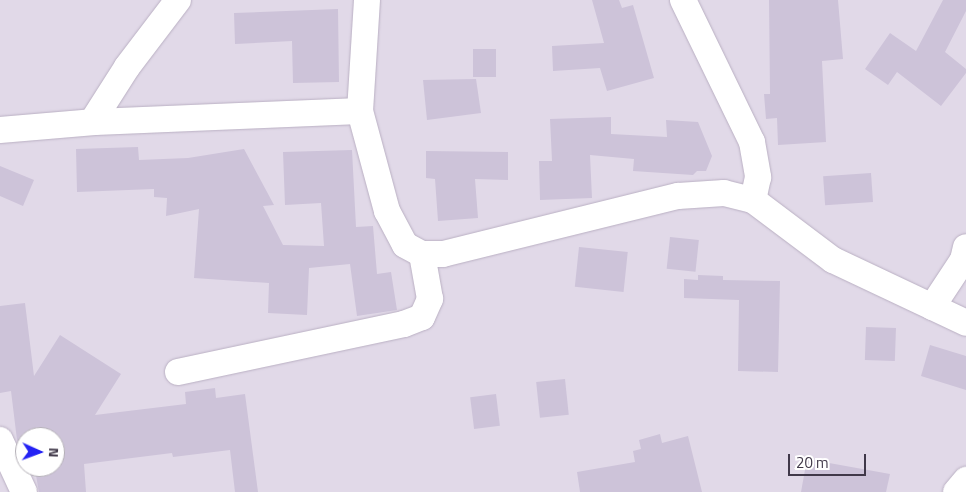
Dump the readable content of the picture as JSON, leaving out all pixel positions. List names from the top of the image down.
{
  "scale_bar": "20 m",
  "north": "right"
}
